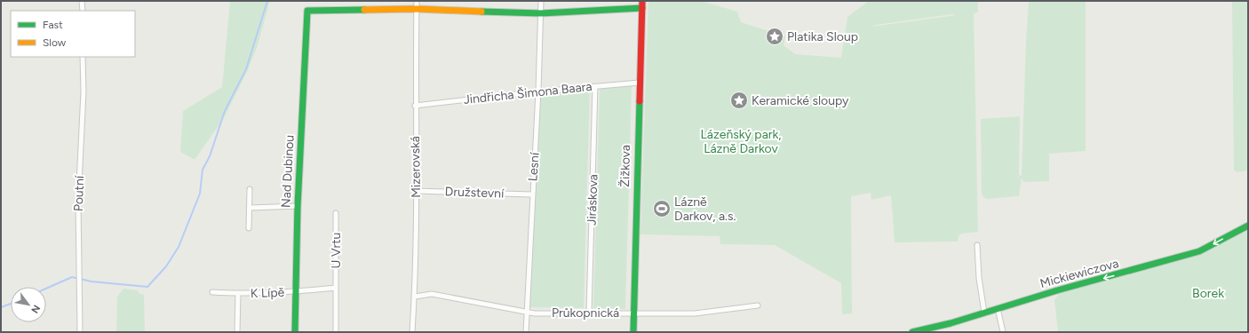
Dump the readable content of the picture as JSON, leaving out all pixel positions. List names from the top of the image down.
{
  "streets": {
    "street": [
      "Jindřicha Šimona Baara",
      "Žižkova",
      "Mizerovská",
      "Lesní",
      "Nad Dubinou",
      "Družstevní",
      "Poutní",
      "Jiráskova",
      "U Vrtu",
      "Mickiewiczova",
      "K Lípě",
      "Průkopnická"
    ]
  },
  "crossings": [
    ["Jindřicha Šimona Baara", "Žižkova"],
    ["Jindřicha Šimona Baara", "Mizerovská"],
    ["Jindřicha Šimona Baara", "Lesní"],
    ["Jindřicha Šimona Baara", "Jiráskova"],
    ["Žižkova", "Průkopnická"],
    ["Mizerovská", "Nad Dubinou"],
    ["Mizerovská", "Družstevní"],
    ["Mizerovská", "Průkopnická"],
    ["Lesní", "Družstevní"],
    ["Lesní", "Průkopnická"],
    ["Nad Dubinou", "K Lípě"],
    ["Jiráskova", "Průkopnická"]
  ],
  "one_way": ["Mickiewiczova"],
  "parks": ["Lázeňský park, Lázně Darkov", "Borek"],
  "places": {
    "place": ["Platika Sloup", "Keramické sloupy"],
    "sports": ["Lázně Darkov, a.s."]
  },
  "legend": ["Fast", "Slow"],
  "north": "bottom right"
}
